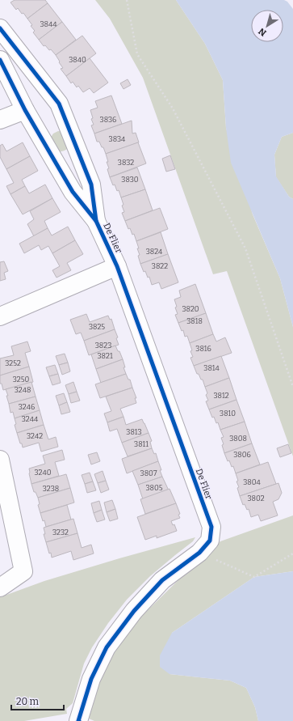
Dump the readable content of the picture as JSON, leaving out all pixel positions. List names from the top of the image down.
{
  "streets": {
    "street": ["De Flier"]
  },
  "house_numbers": [
    "3844",
    "3840",
    "3836",
    "3834",
    "3832",
    "3830",
    "3824",
    "3822",
    "3820",
    "3818",
    "3825",
    "3823",
    "3816",
    "3821",
    "3252",
    "3814",
    "3250",
    "3248",
    "3812",
    "3246",
    "3810",
    "3244",
    "3813",
    "3242",
    "3808",
    "3811",
    "3806",
    "3240",
    "3807",
    "3804",
    "3805",
    "3238",
    "3802",
    "3232"
  ],
  "scale_bar": "20 m",
  "north": "bottom left"
}
